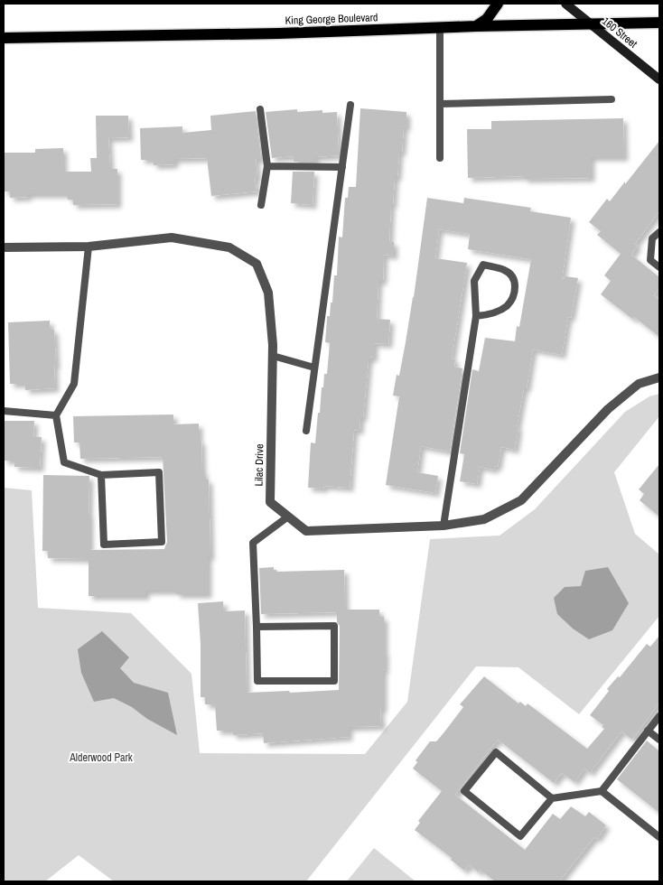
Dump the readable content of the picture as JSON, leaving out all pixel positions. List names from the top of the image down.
{
  "streets": {
    "main road": ["King George Boulevard", "160 Street"],
    "street": ["Lilac Drive"]
  },
  "crossings": [
    ["King George Boulevard", "160 Street"]
  ],
  "parks": ["Alderwood Park"]
}
